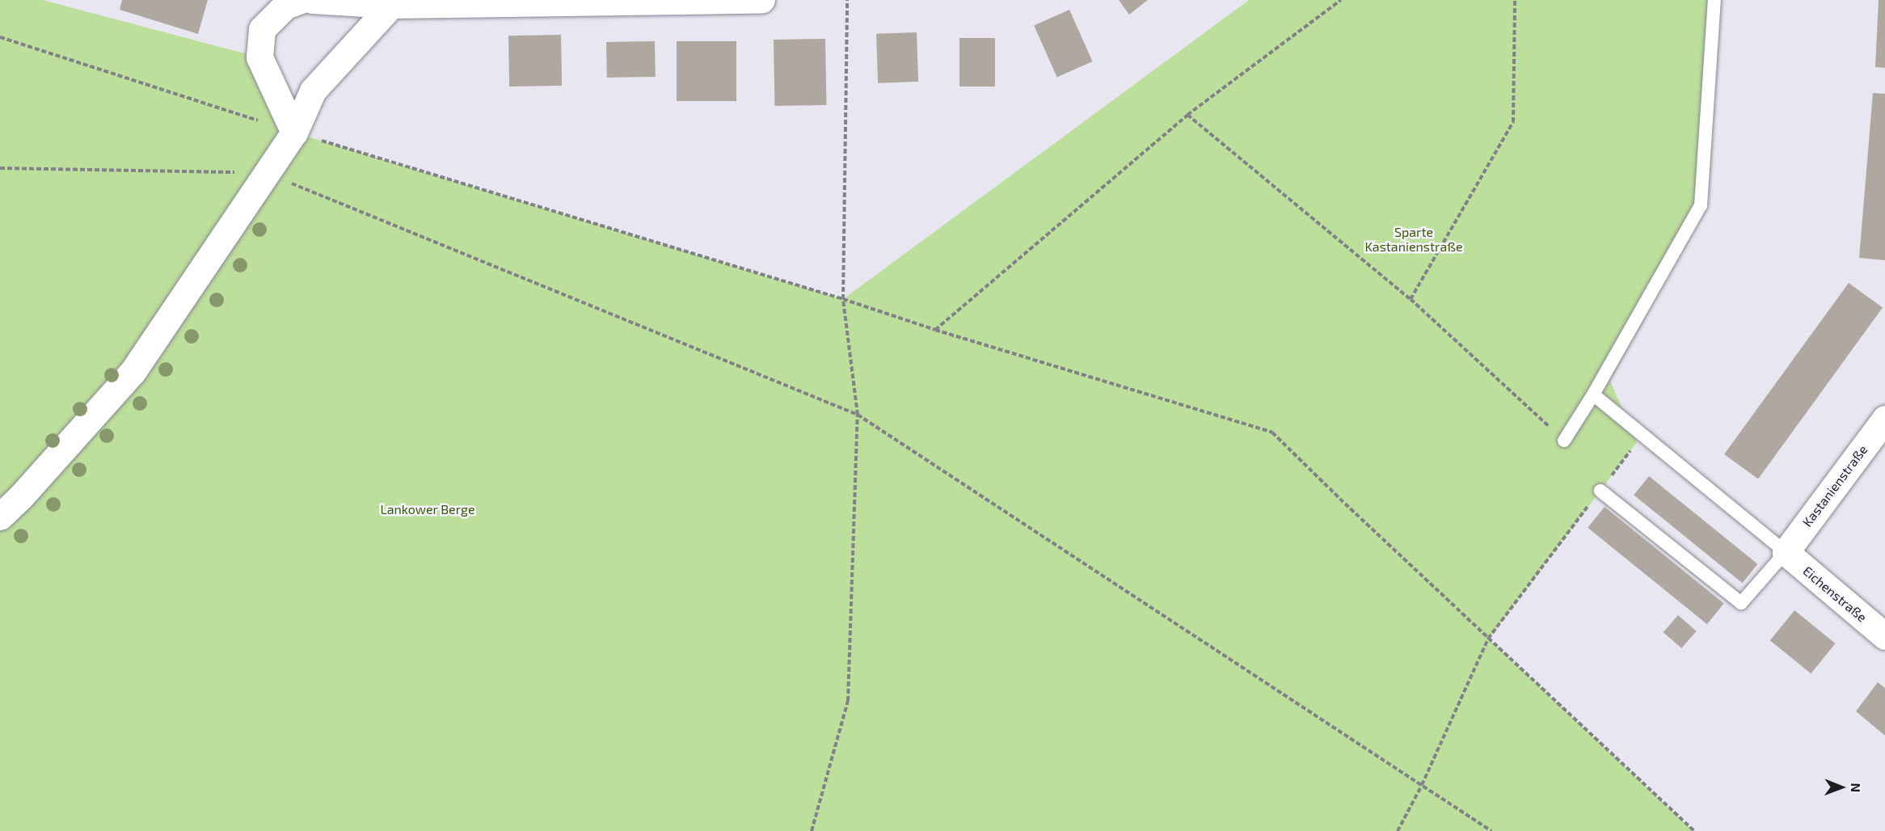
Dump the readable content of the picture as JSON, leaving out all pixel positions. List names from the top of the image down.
{
  "streets": {
    "street": ["Kastanienstraße", "Eichenstraße"]
  },
  "crossings": [
    ["Kastanienstraße", "Eichenstraße"]
  ],
  "parks": ["Sparte Kastanienstraße", "Lankower Berge"],
  "north": "right"
}
